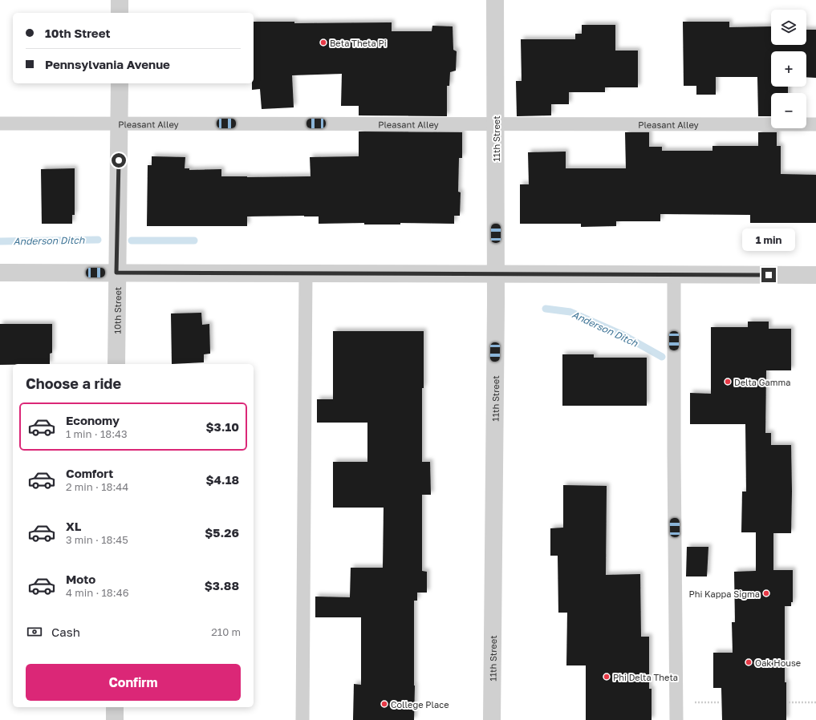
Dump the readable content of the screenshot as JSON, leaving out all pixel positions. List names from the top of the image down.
{
  "streets": {
    "street": ["11th Street", "10th Street"],
    "lane": ["Pleasant Alley"]
  },
  "crossings": [
    ["Pleasant Alley", "11th Street"],
    ["Pleasant Alley", "10th Street"]
  ],
  "water": ["Anderson Ditch"],
  "places": [
    "Beta Theta Pi",
    "Delta Gamma",
    "Phi Kappa Sigma",
    "Oak House",
    "Phi Delta Theta",
    "College Place"
  ],
  "page": {
    "map_buttons": ["+", "−"],
    "banner": ["10th Street", "Pennsylvania Avenue"],
    "bubble": "1 min",
    "heading": "Choose a ride",
    "list": [
      {
        "name": "Economy",
        "note": "1 min · 18:43",
        "value": "$3.10"
      },
      {
        "name": "Comfort",
        "note": "2 min · 18:44",
        "value": "$4.18"
      },
      {
        "name": "XL",
        "note": "3 min · 18:45",
        "value": "$5.26"
      },
      {
        "name": "Moto",
        "note": "4 min · 18:46",
        "value": "$3.88"
      }
    ],
    "pay": ["Cash", "210 m"],
    "buttons": "Confirm"
  }
}
